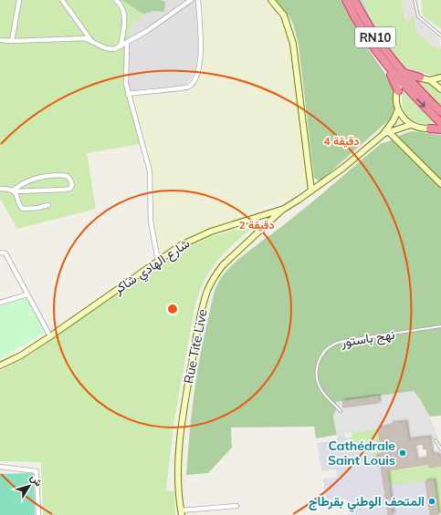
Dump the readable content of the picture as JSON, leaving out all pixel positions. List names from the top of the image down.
{
  "streets": {
    "highway": ["RN10"],
    "street": ["شارع الهادي شاكر", "Rue Tite Live"],
    "lane": ["نهج باستور"]
  },
  "crossings": [
    ["شارع الهادي شاكر", "Rue Tite Live"]
  ],
  "places": ["Cathédrale Saint Louis", "المتحف الوطني بقرطاج"],
  "north": "top right",
  "rings": ["4 دقيقة", "2 دقيقة"]
}
